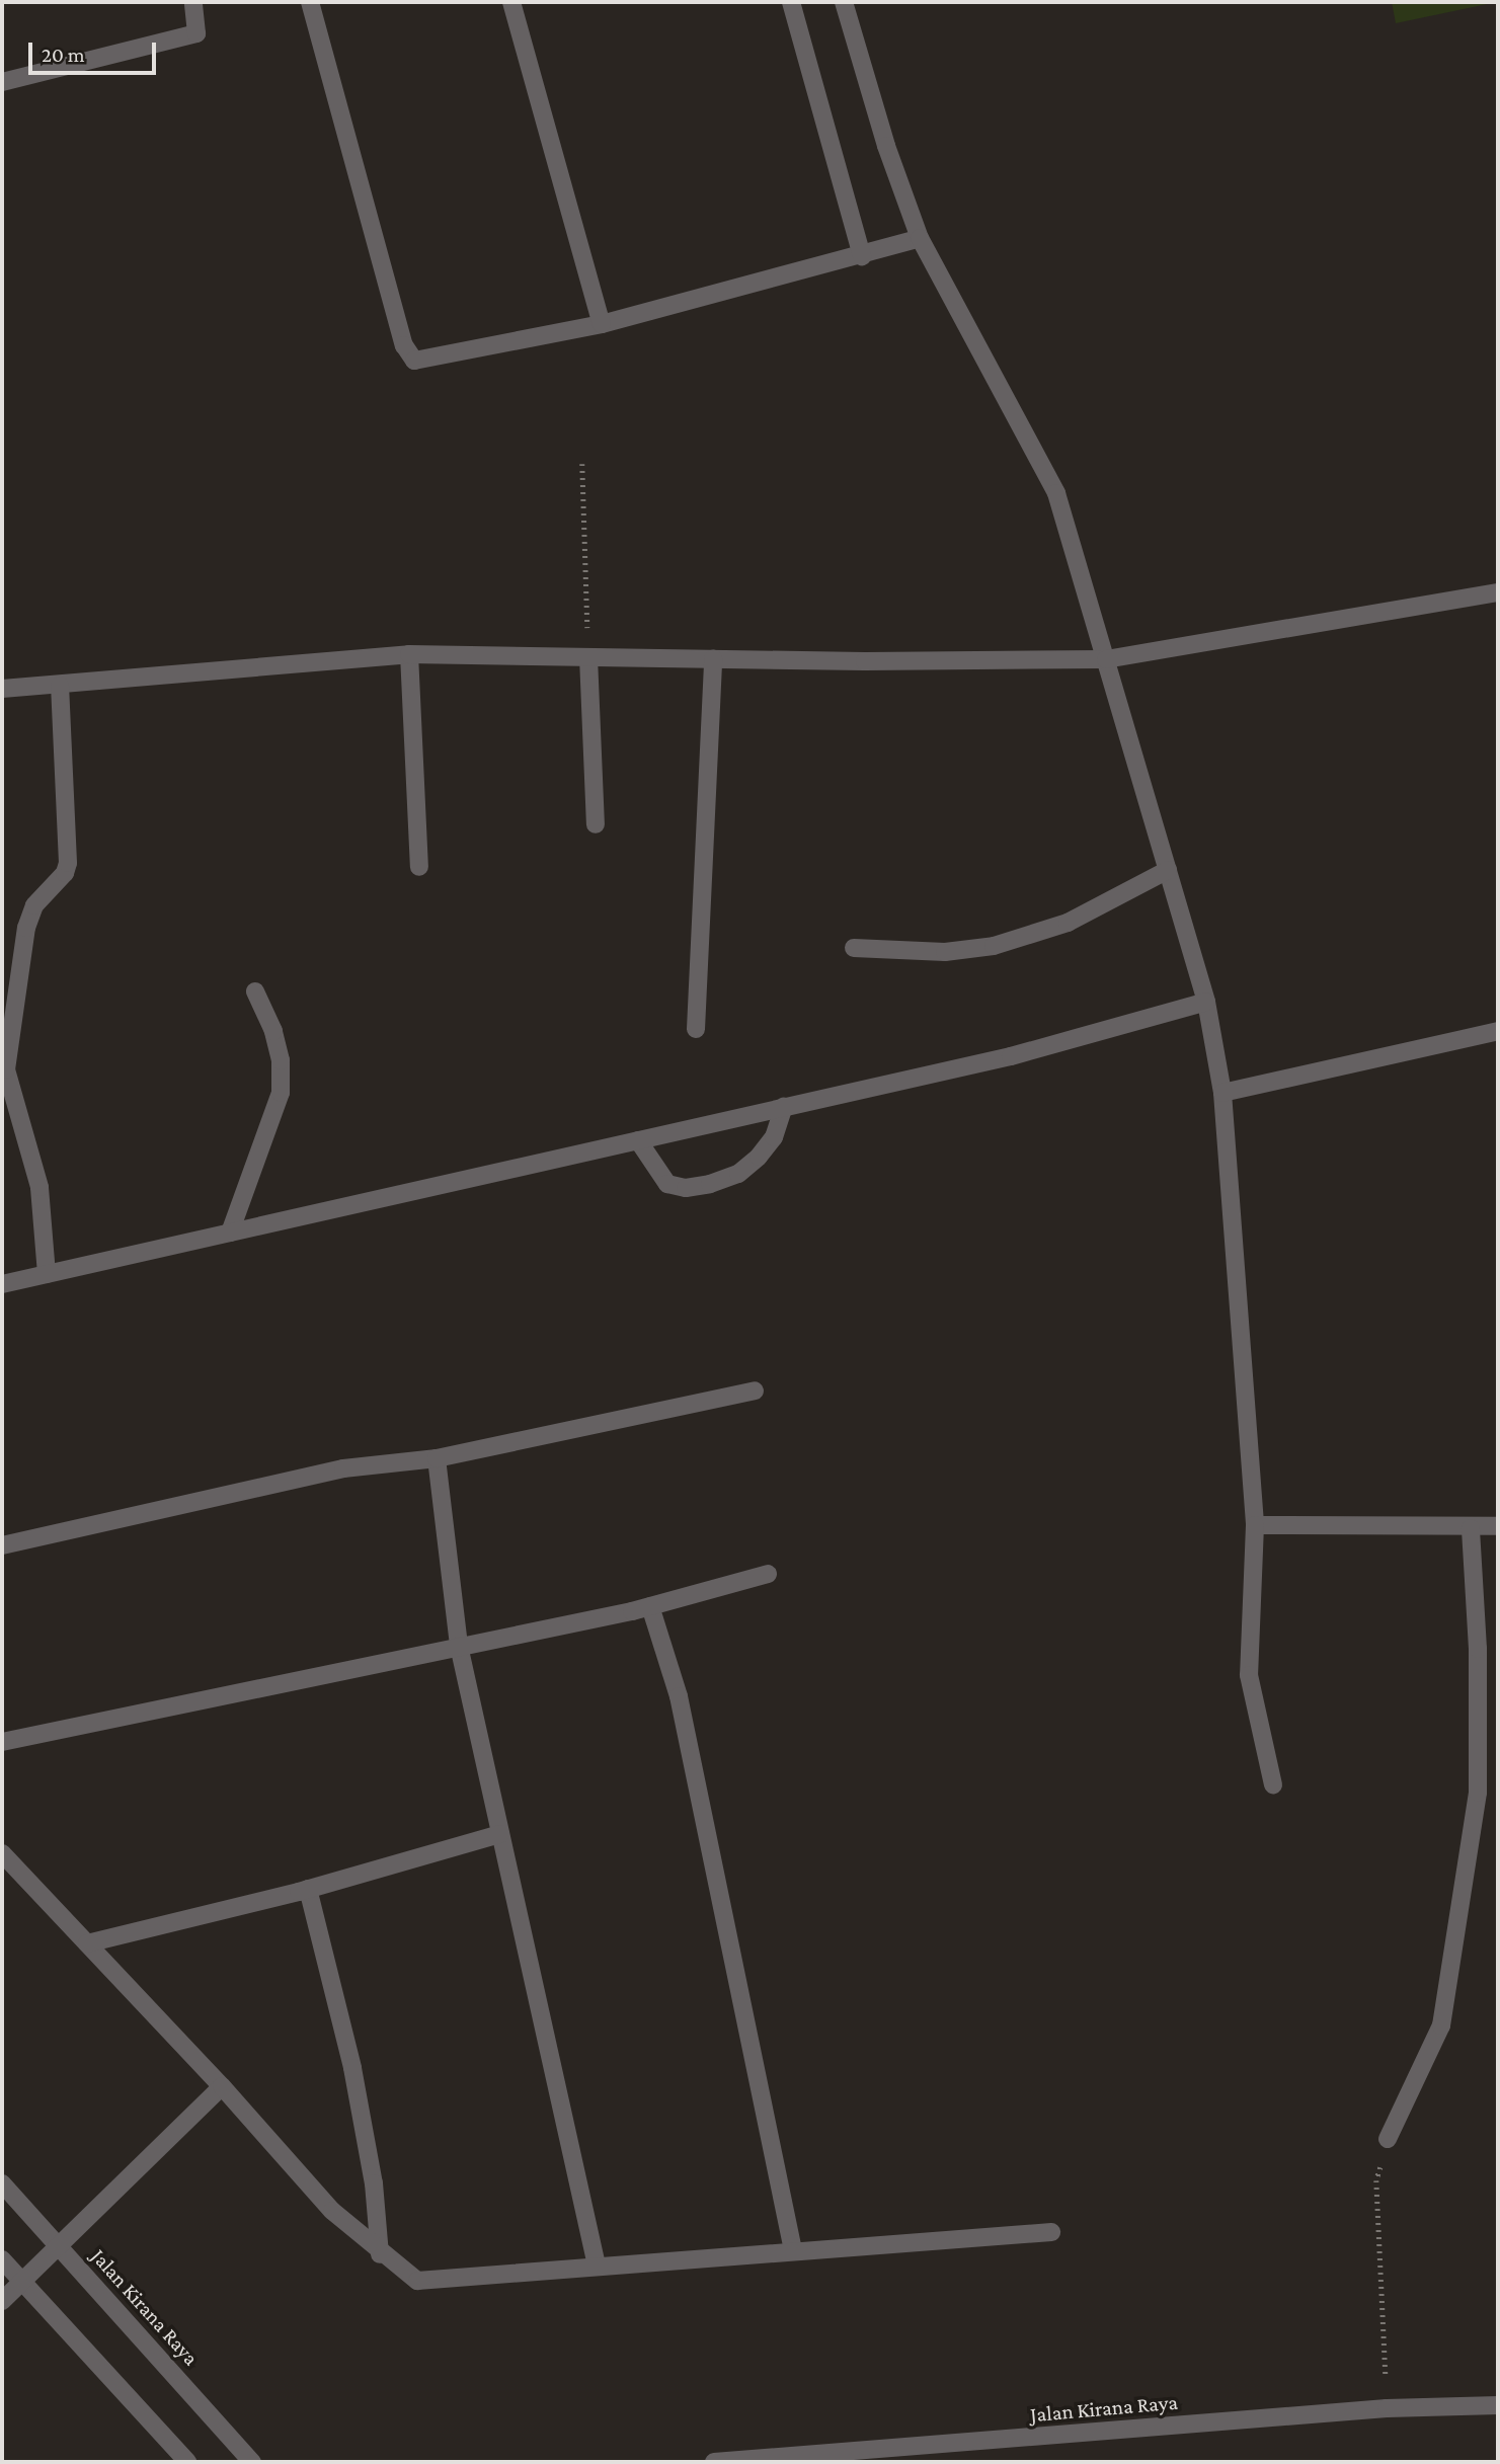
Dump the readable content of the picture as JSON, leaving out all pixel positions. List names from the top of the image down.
{
  "streets": {
    "street": ["Jalan Kirana Raya"]
  },
  "scale_bar": "20 m"
}
